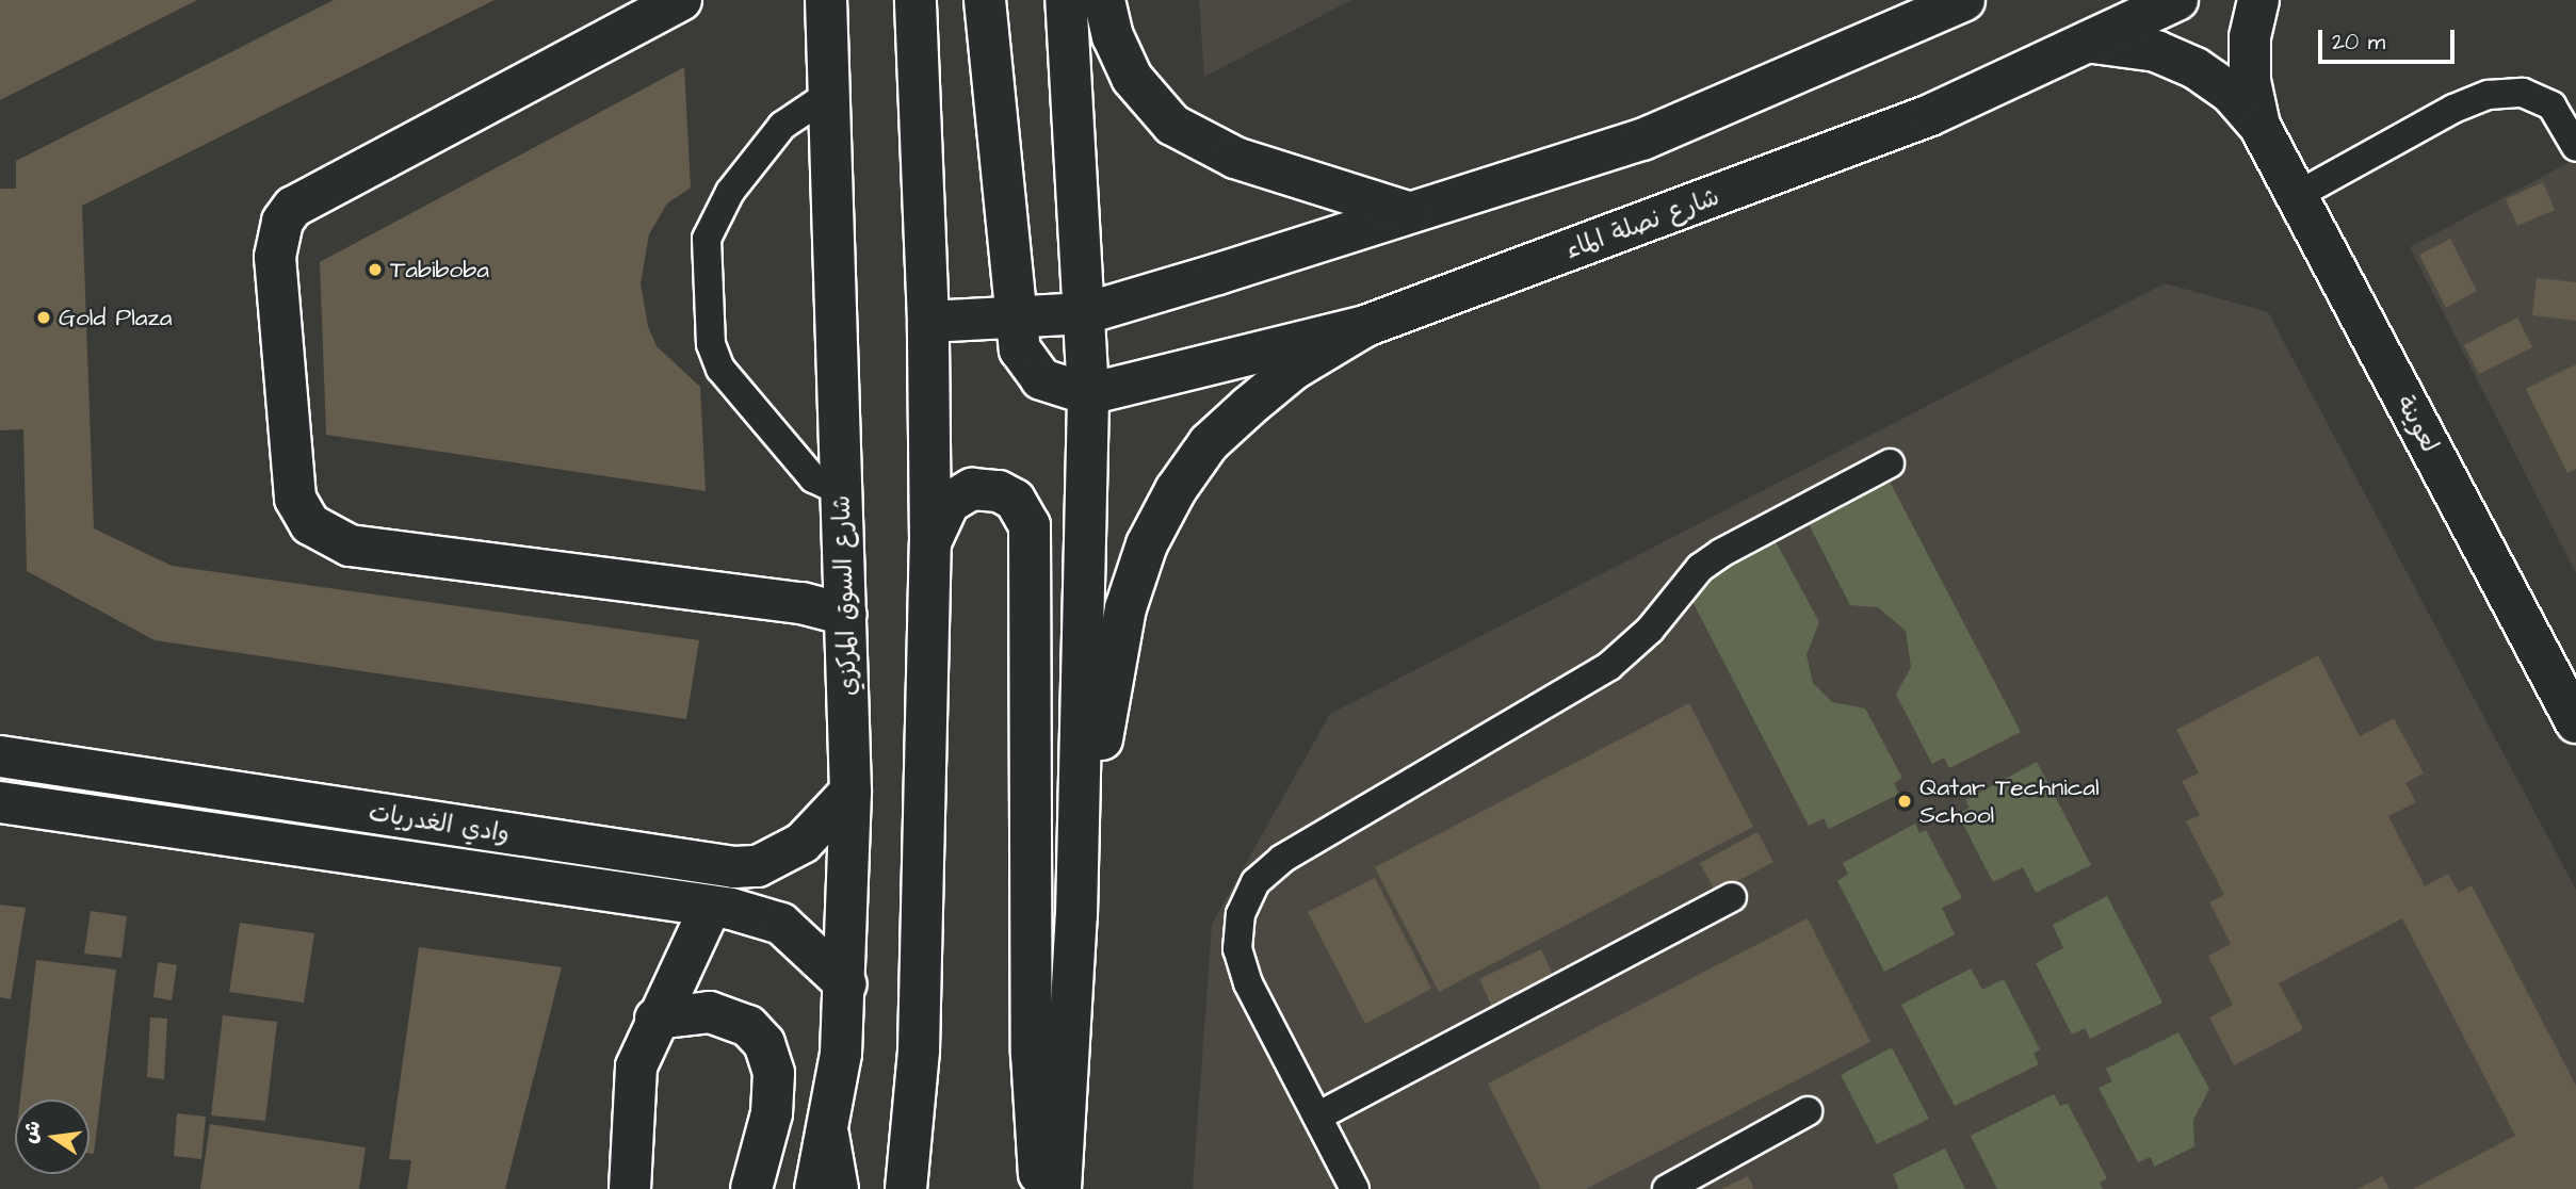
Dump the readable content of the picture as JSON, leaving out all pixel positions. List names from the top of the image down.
{
  "streets": {
    "street": [
      "شارع نصلة الماء",
      "لعوينة",
      "شارع السوق المركزي",
      "وادي الغدريات"
    ]
  },
  "crossings": [
    ["شارع نصلة الماء", "لعوينة"],
    ["شارع السوق المركزي", "وادي الغدريات"]
  ],
  "places": ["Tabiboba", "Gold Plaza", "Qatar Technical School"],
  "scale_bar": "20 m",
  "north": "left"
}
